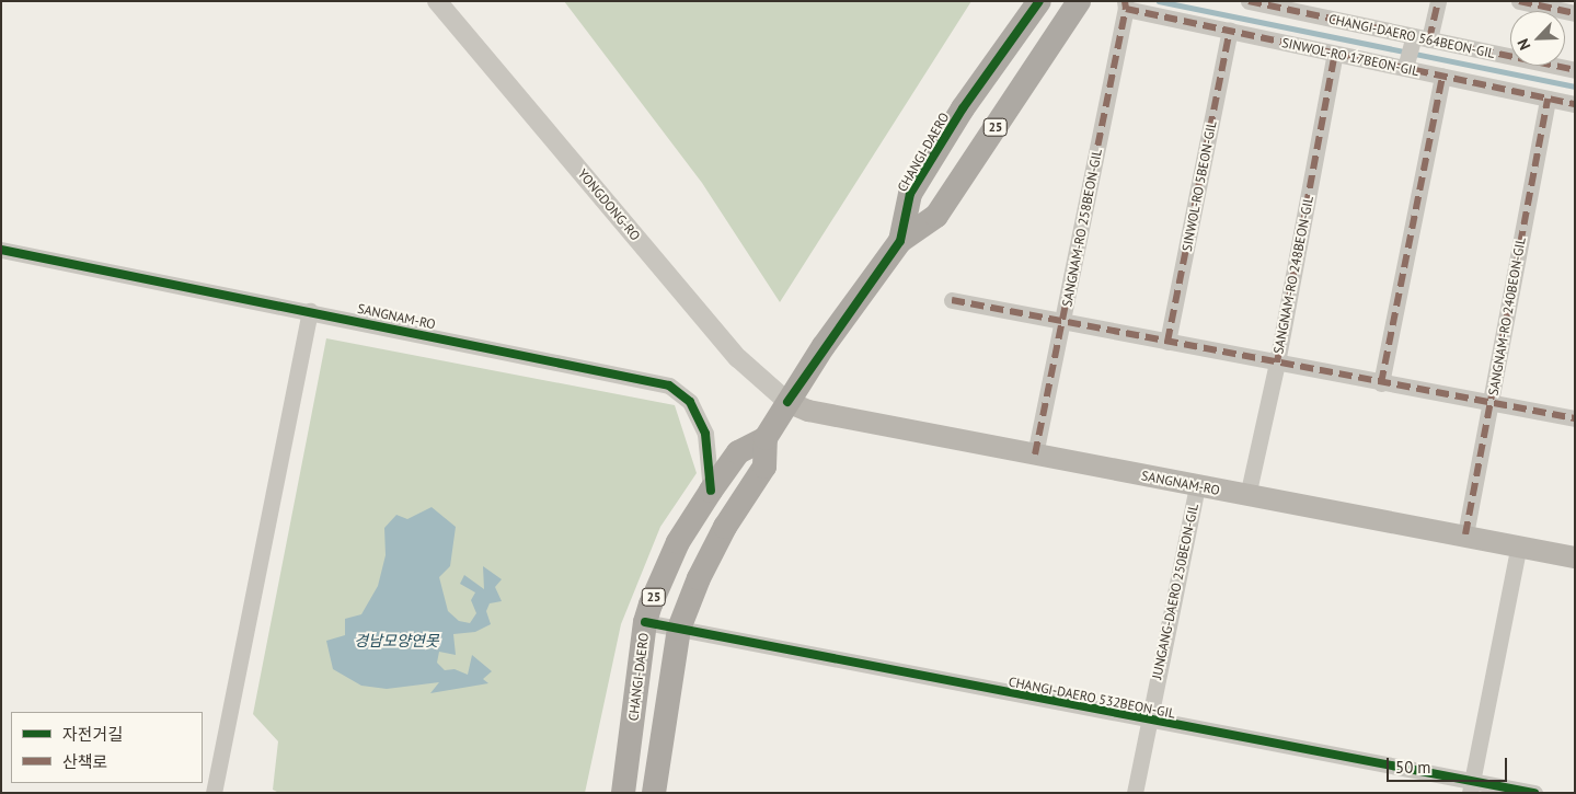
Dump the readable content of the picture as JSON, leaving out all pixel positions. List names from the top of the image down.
{
  "streets": {
    "main road": ["25", "CHANGI-DAERO", "SANGNAM-RO"],
    "street": [
      "CHANGI-DAERO 564BEON-GIL",
      "SINWOL-RO 17BEON-GIL",
      "SINWOL-RO 5BEON-GIL",
      "YONGDONG-RO",
      "SANGNAM-RO 258BEON-GIL",
      "SANGNAM-RO 248BEON-GIL",
      "SANGNAM-RO 240BEON-GIL",
      "JUNGANG-DAERO 250BEON-GIL",
      "CHANGI-DAERO 532BEON-GIL"
    ]
  },
  "crossings": [
    ["SINWOL-RO 17BEON-GIL", "SINWOL-RO 5BEON-GIL"],
    ["SINWOL-RO 17BEON-GIL", "SANGNAM-RO 258BEON-GIL"],
    ["SINWOL-RO 17BEON-GIL", "SANGNAM-RO 248BEON-GIL"],
    ["SINWOL-RO 17BEON-GIL", "SANGNAM-RO 240BEON-GIL"],
    ["CHANGI-DAERO", "YONGDONG-RO"],
    ["CHANGI-DAERO", "SANGNAM-RO"],
    ["CHANGI-DAERO", "CHANGI-DAERO 532BEON-GIL"],
    ["YONGDONG-RO", "SANGNAM-RO"],
    ["SANGNAM-RO 258BEON-GIL", "SANGNAM-RO"],
    ["SANGNAM-RO 248BEON-GIL", "SANGNAM-RO"],
    ["SANGNAM-RO", "SANGNAM-RO 240BEON-GIL"],
    ["SANGNAM-RO", "JUNGANG-DAERO 250BEON-GIL"],
    ["JUNGANG-DAERO 250BEON-GIL", "CHANGI-DAERO 532BEON-GIL"]
  ],
  "water": ["경남모양연못"],
  "legend": ["자전거길", "산책로"],
  "scale_bar": "50 m",
  "north": "bottom left"
}
